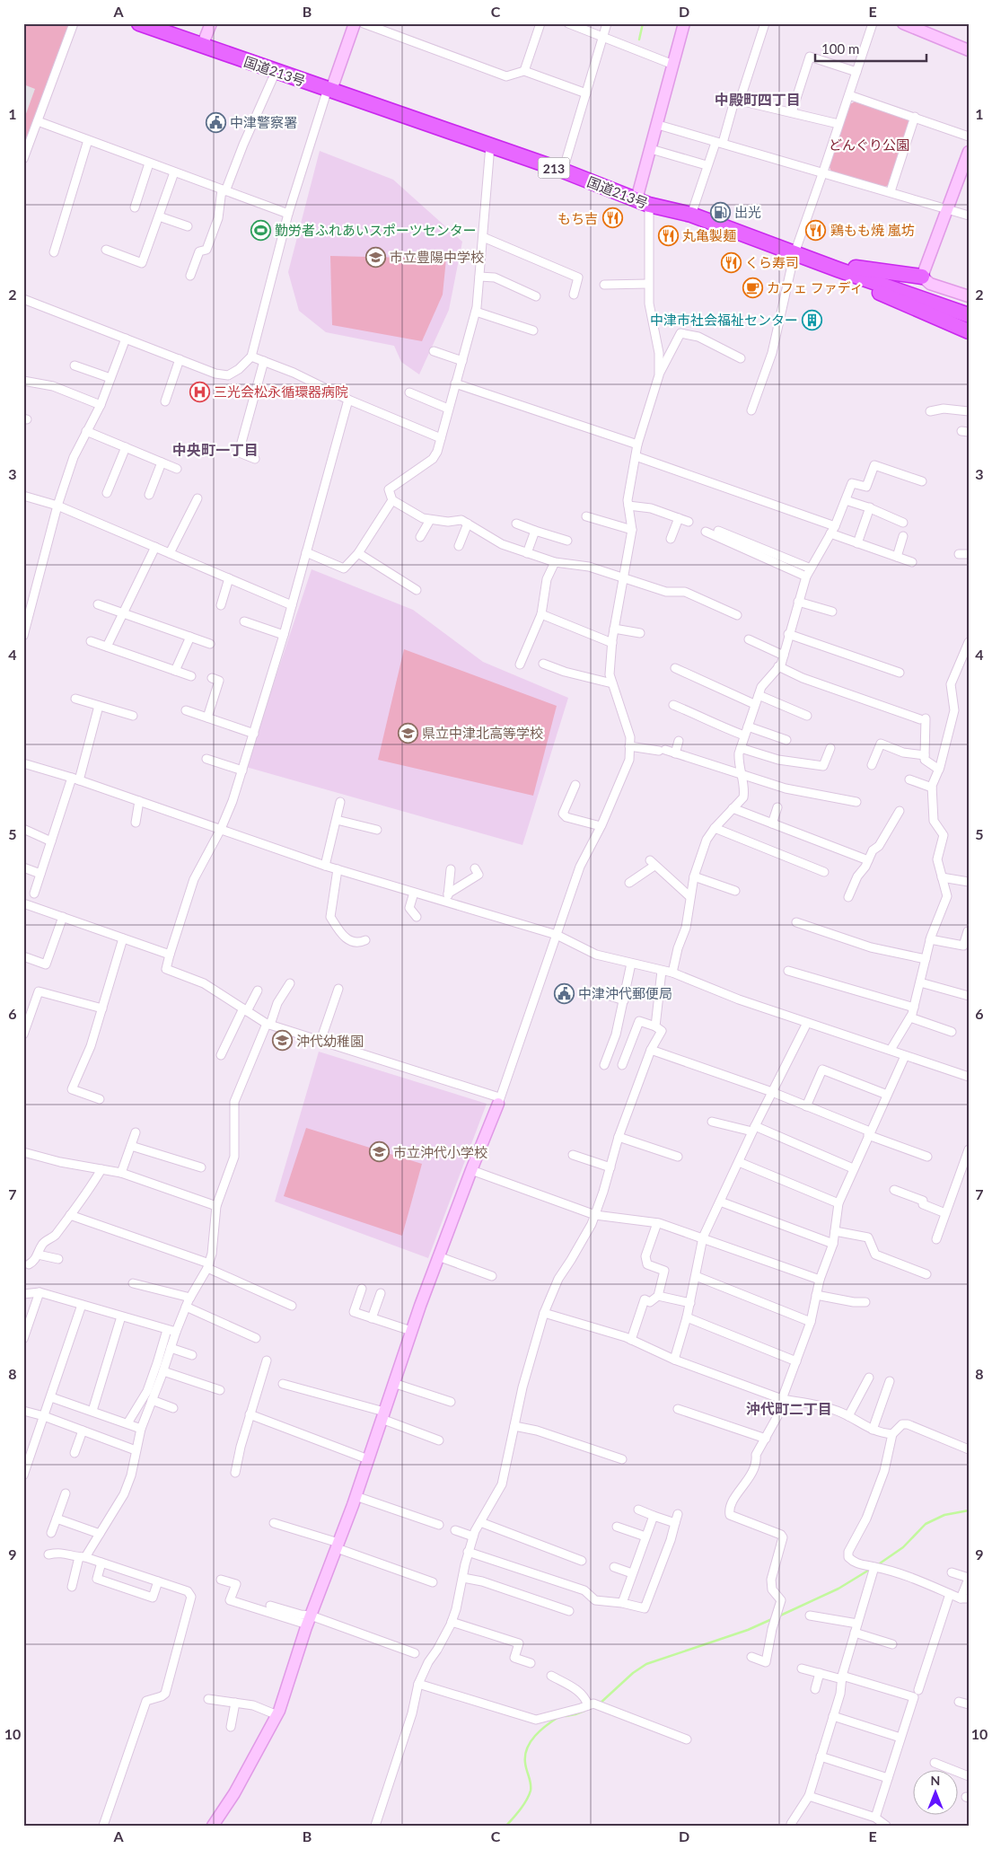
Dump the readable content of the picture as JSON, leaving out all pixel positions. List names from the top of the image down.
{
  "streets": {
    "highway": ["国道213号", "213"]
  },
  "districts": ["中殿町四丁目", "中央町一丁目", "沖代町二丁目"],
  "parks": ["どんぐり公園"],
  "places": {
    "public building": ["中津警察署", "中津沖代郵便局"],
    "fuel station": ["出光"],
    "restaurant": [
      "もち吉",
      "鶏もも焼 嵐坊",
      "丸亀製麺",
      "くら寿司"
    ],
    "sports": ["勤労者ふれあいスポーツセンター"],
    "school or university": [
      "市立豊陽中学校",
      "県立中津北高等学校",
      "沖代幼稚園",
      "市立沖代小学校"
    ],
    "cafe": ["カフェ ファディ"],
    "building": ["中津市社会福祉センター"],
    "hospital": ["三光会松永循環器病院"]
  },
  "scale_bar": "100 m",
  "north": "top",
  "grid": {
    "columns": [
      "A",
      "B",
      "C",
      "D",
      "E"
    ],
    "rows": [
      "1",
      "2",
      "3",
      "4",
      "5",
      "6",
      "7",
      "8",
      "9",
      "10"
    ]
  }
}
